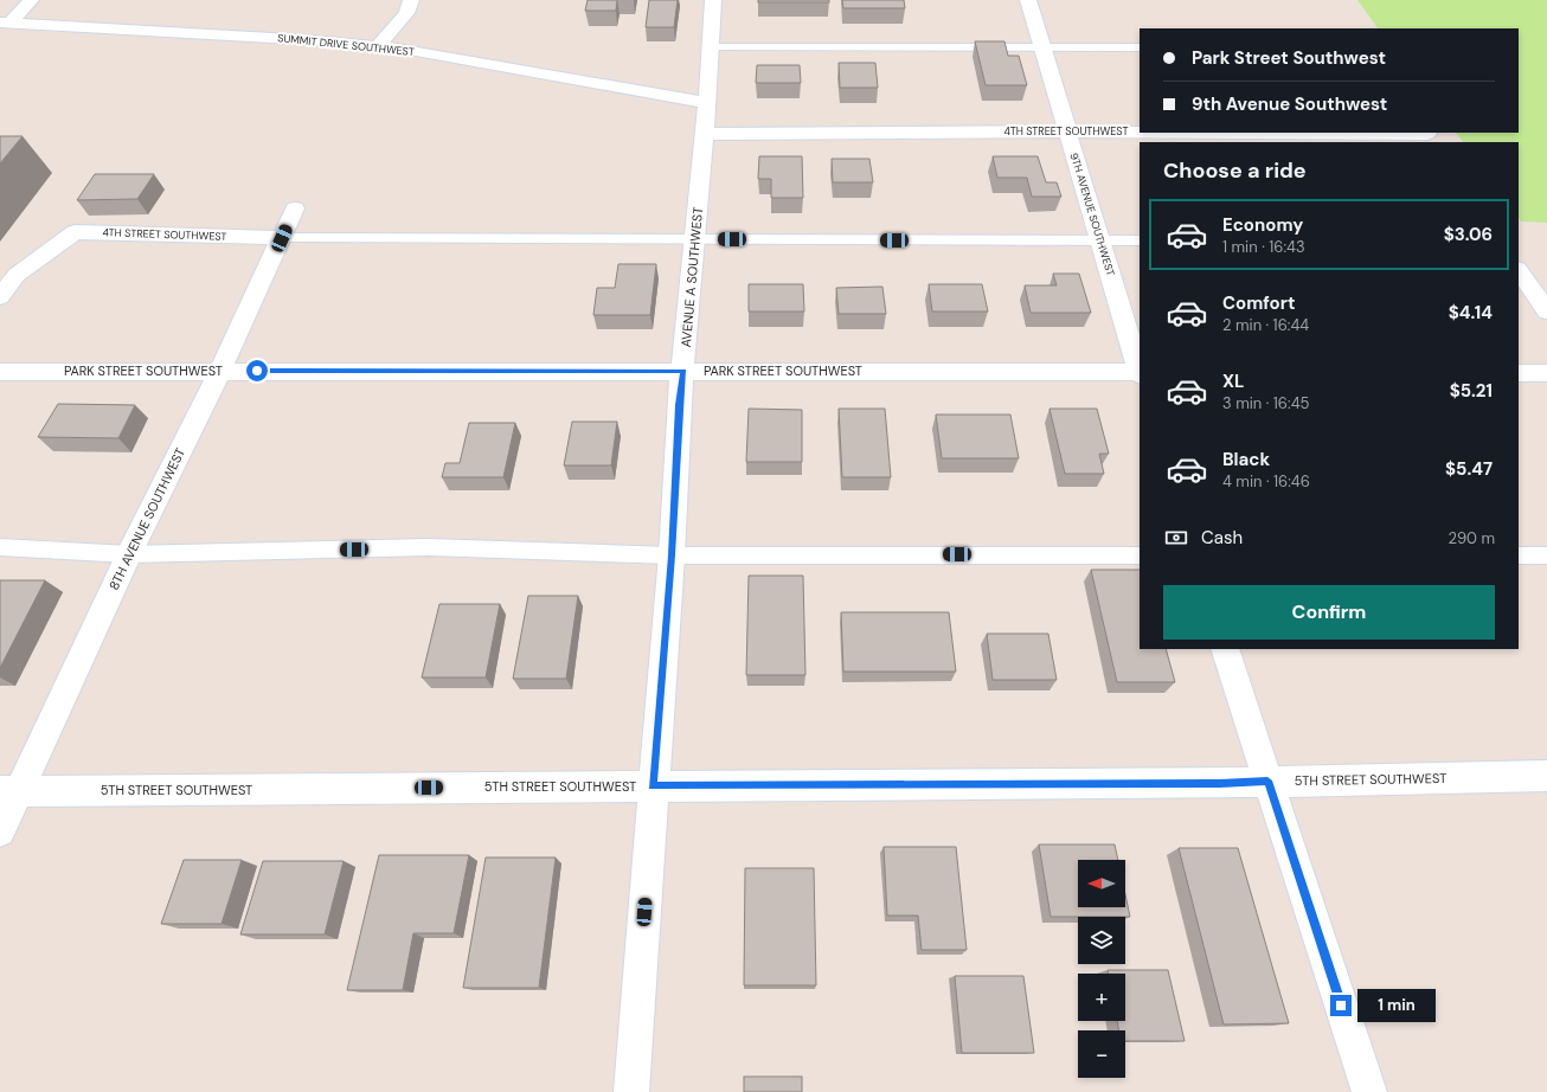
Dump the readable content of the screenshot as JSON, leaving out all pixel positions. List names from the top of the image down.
{
  "streets": {
    "street": [
      "SUMMIT DRIVE SOUTHWEST",
      "4TH STREET SOUTHWEST",
      "9TH AVENUE SOUTHWEST",
      "AVENUE A SOUTHWEST",
      "PARK STREET SOUTHWEST",
      "8TH AVENUE SOUTHWEST",
      "5TH STREET SOUTHWEST"
    ]
  },
  "crossings": [
    ["SUMMIT DRIVE SOUTHWEST", "AVENUE A SOUTHWEST"],
    ["4TH STREET SOUTHWEST", "9TH AVENUE SOUTHWEST"],
    ["4TH STREET SOUTHWEST", "AVENUE A SOUTHWEST"],
    ["4TH STREET SOUTHWEST", "8TH AVENUE SOUTHWEST"],
    ["AVENUE A SOUTHWEST", "PARK STREET SOUTHWEST"],
    ["AVENUE A SOUTHWEST", "5TH STREET SOUTHWEST"],
    ["PARK STREET SOUTHWEST", "8TH AVENUE SOUTHWEST"],
    ["8TH AVENUE SOUTHWEST", "5TH STREET SOUTHWEST"]
  ],
  "north": "left",
  "page": {
    "banner": ["Park Street Southwest", "9th Avenue Southwest"],
    "heading": "Choose a ride",
    "list": [
      {
        "name": "Economy",
        "note": "1 min · 16:43",
        "value": "$3.06"
      },
      {
        "name": "Comfort",
        "note": "2 min · 16:44",
        "value": "$4.14"
      },
      {
        "name": "XL",
        "note": "3 min · 16:45",
        "value": "$5.21"
      },
      {
        "name": "Black",
        "note": "4 min · 16:46",
        "value": "$5.47"
      }
    ],
    "pay": ["Cash", "290 m"],
    "buttons": "Confirm",
    "map_buttons": ["+", "−"],
    "bubble": "1 min"
  }
}
